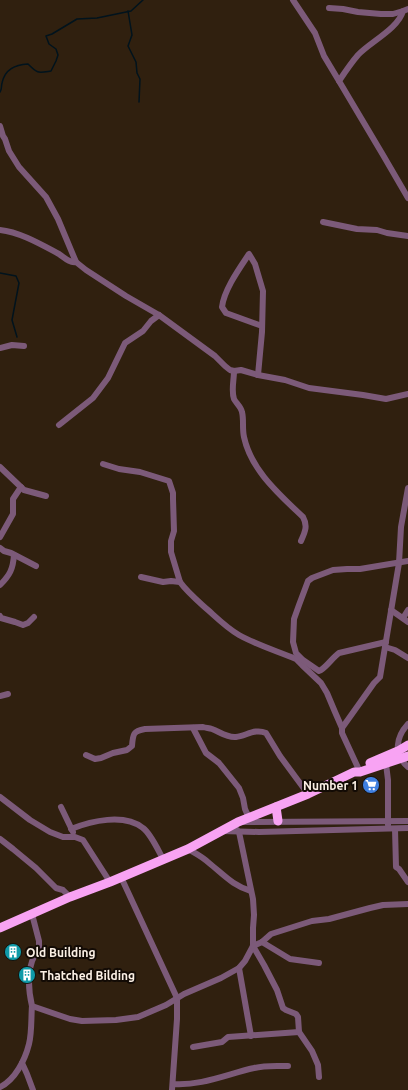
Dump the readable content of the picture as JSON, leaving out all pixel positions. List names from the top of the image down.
{
  "places": {
    "supermarket": ["Number 1"],
    "building": ["Old Building", "Thatched Bilding"]
  }
}
